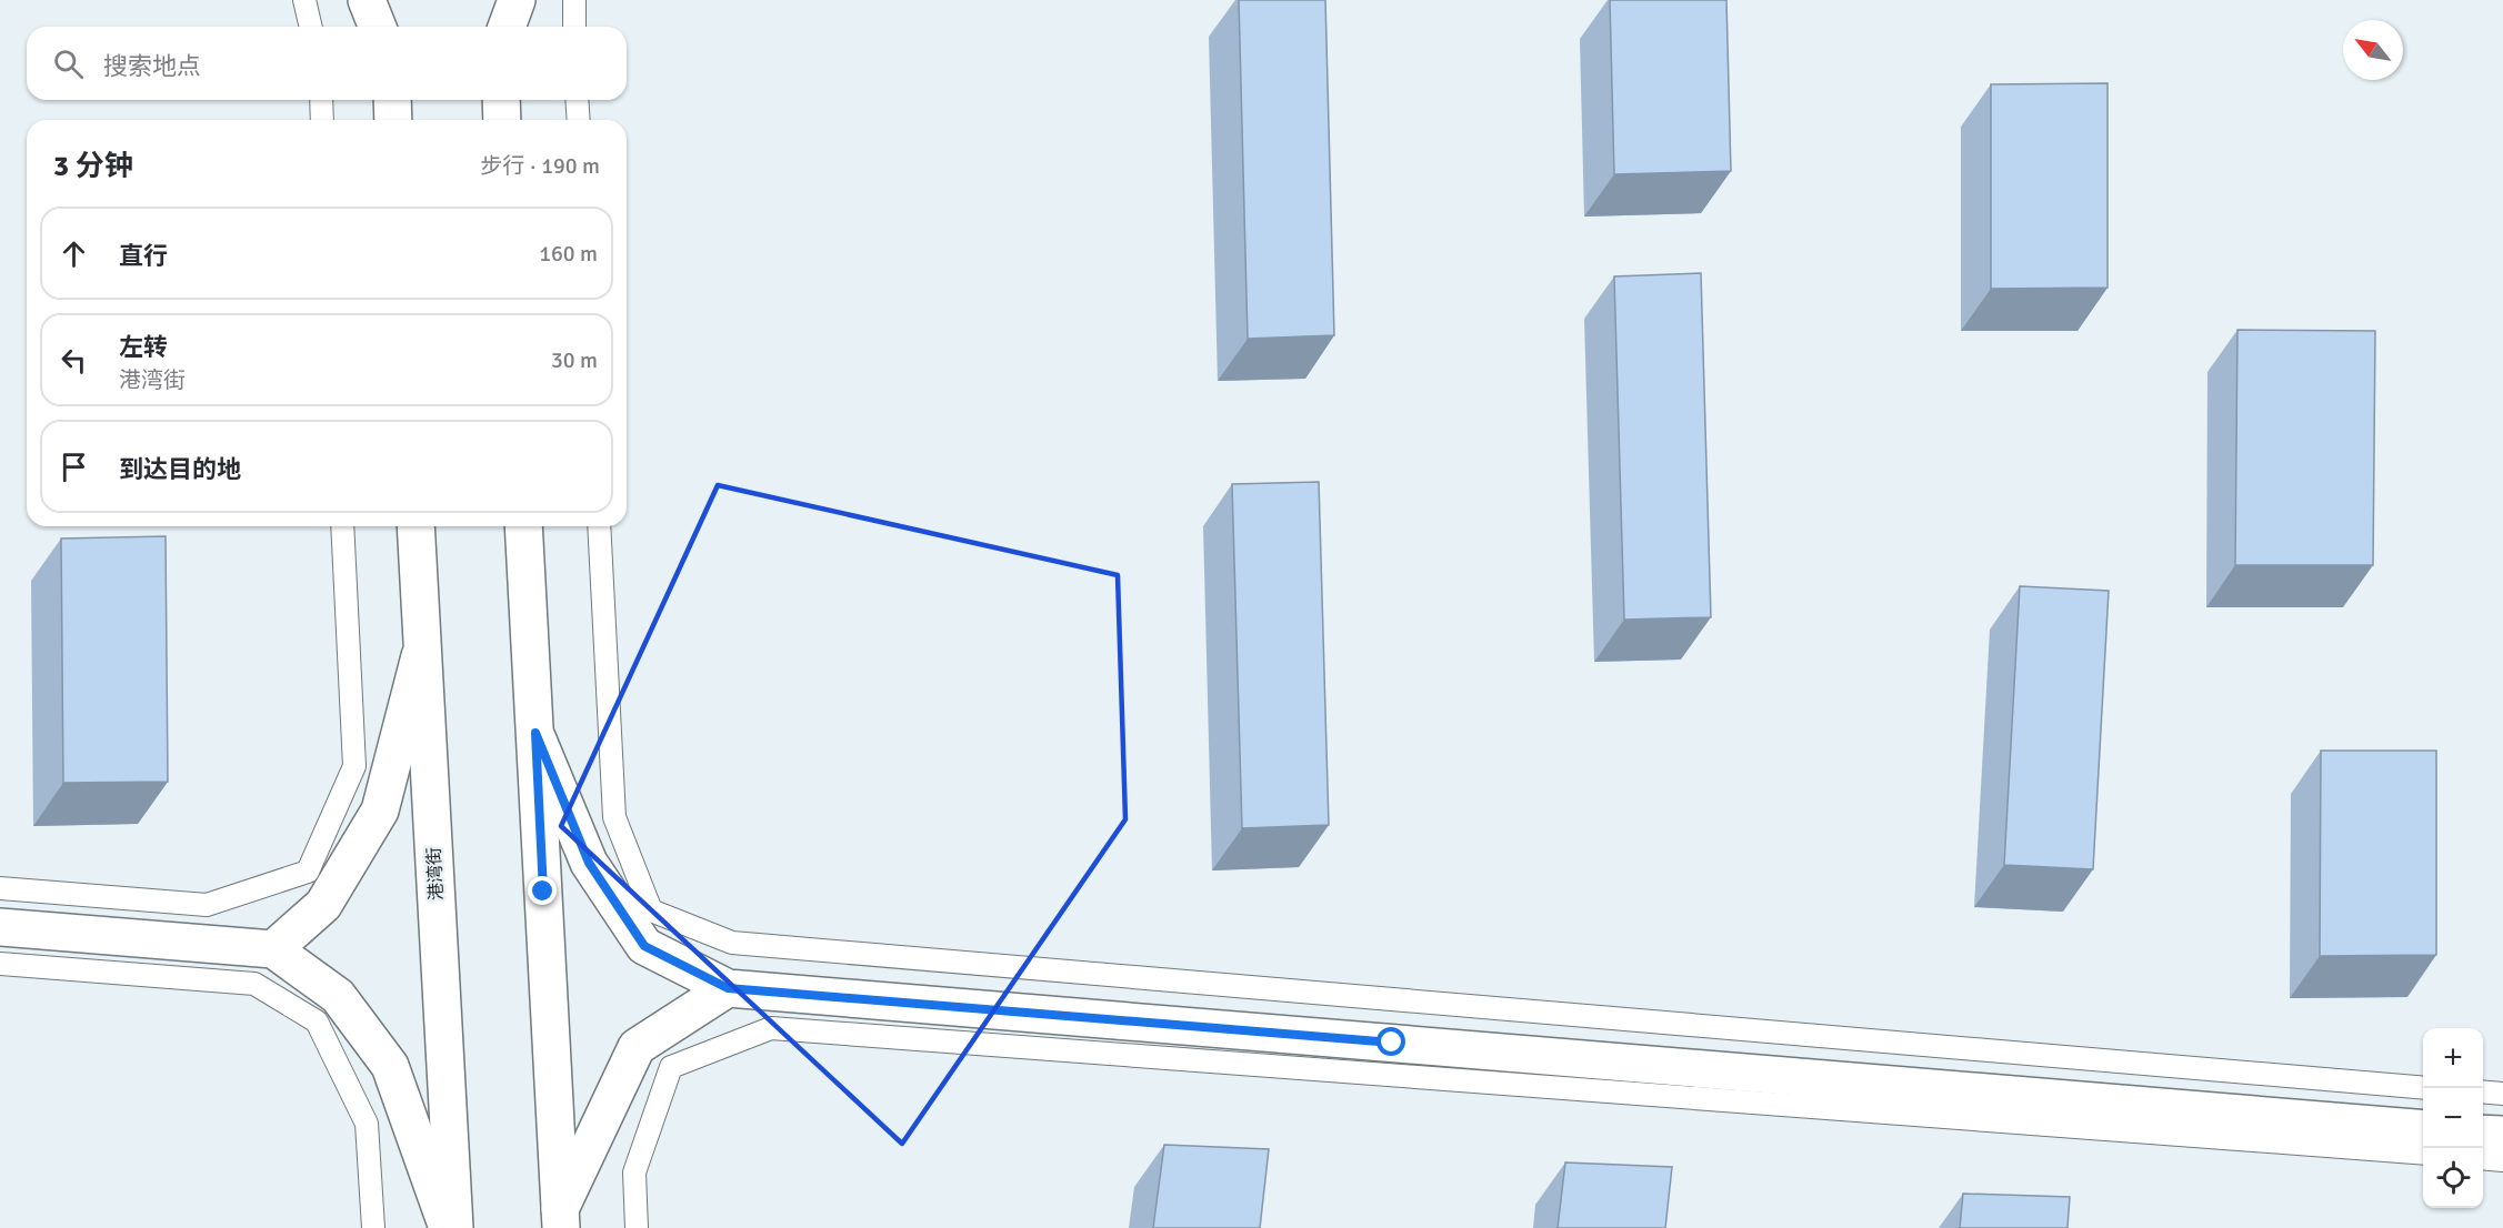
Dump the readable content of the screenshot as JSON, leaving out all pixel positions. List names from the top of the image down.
{
  "streets": {
    "street": ["港湾街"]
  },
  "north": "top left",
  "page": {
    "search": "搜索地点",
    "heading": ["3 分钟", "步行 · 190 m"],
    "list": [
      ["直行", "160 m"],
      ["左转", "港湾街", "30 m"],
      "到达目的地"
    ],
    "map_buttons": ["+", "−"]
  }
}
